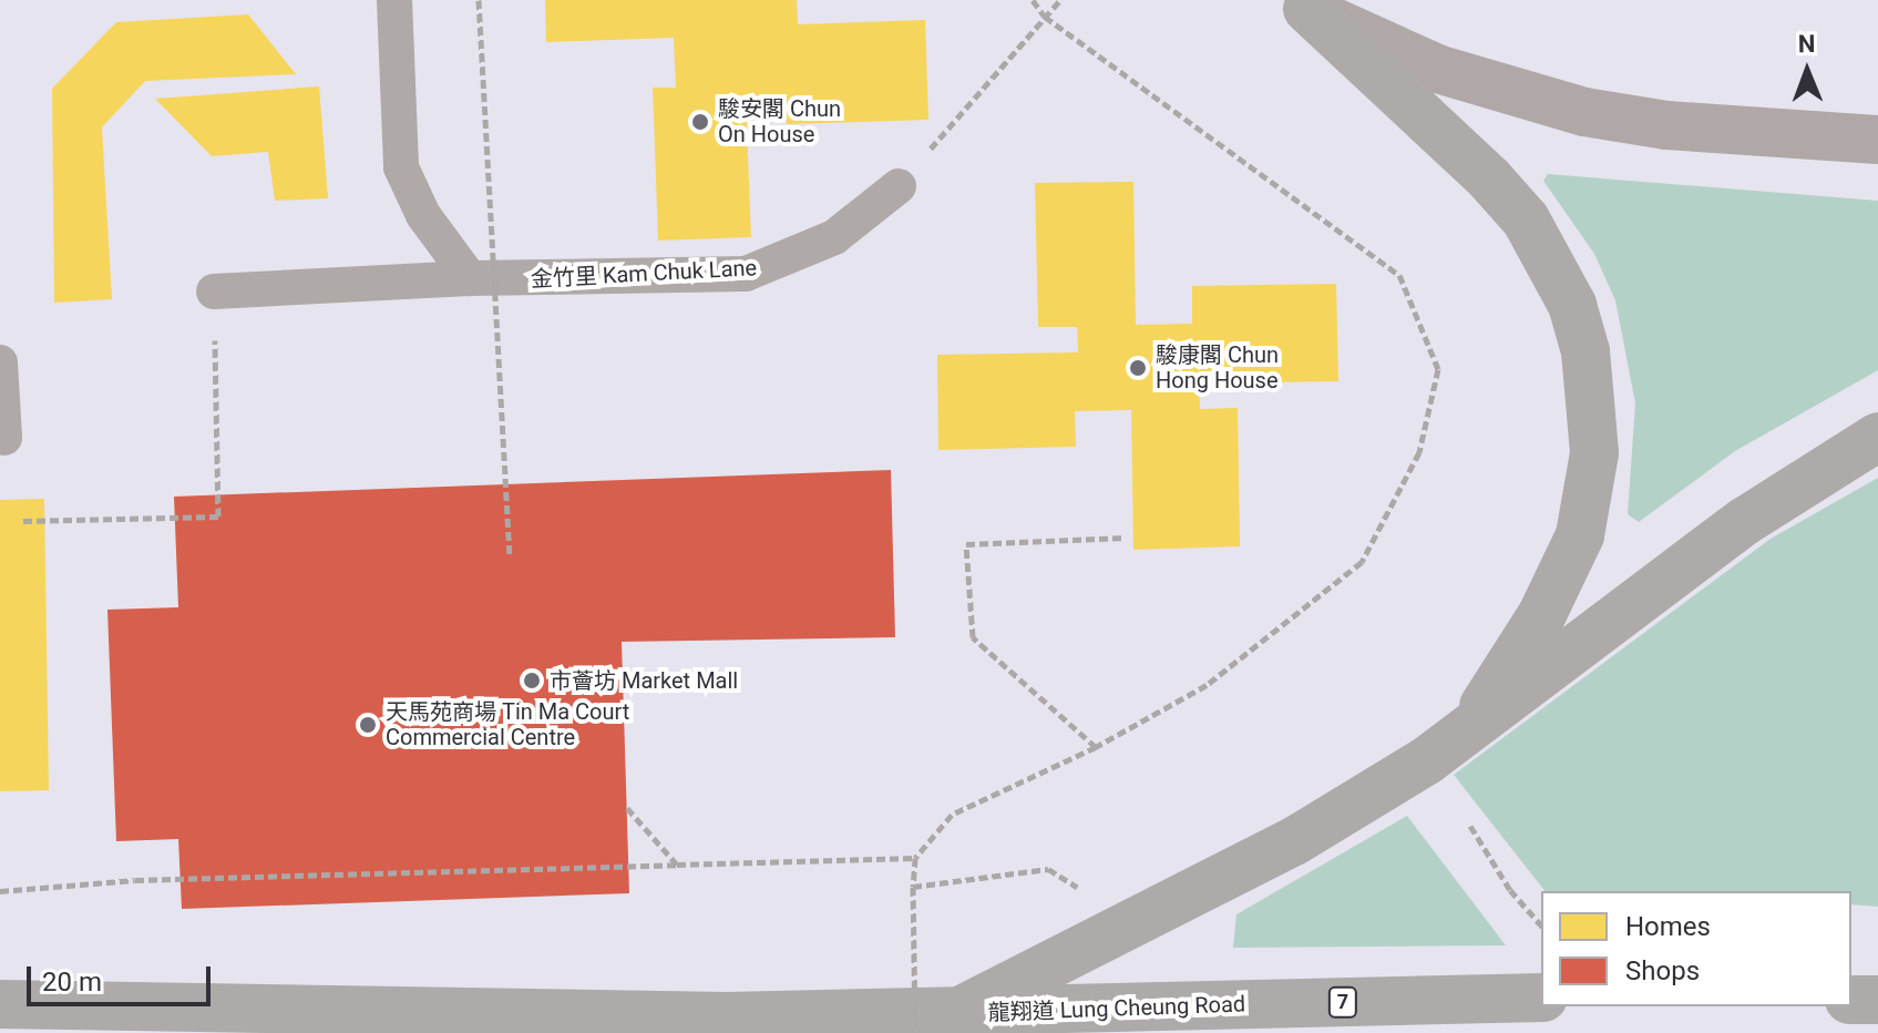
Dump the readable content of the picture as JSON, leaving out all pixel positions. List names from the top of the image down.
{
  "streets": {
    "highway": ["7", "龍翔道 Lung Cheung Road"],
    "lane": ["金竹里 Kam Chuk Lane"]
  },
  "places": [
    "駿安閣 Chun On House",
    "駿康閣 Chun Hong House",
    "市薈坊 Market Mall",
    "天馬苑商場 Tin Ma Court Commercial Centre"
  ],
  "legend": ["Homes", "Shops"],
  "scale_bar": "20 m",
  "north": "top"
}
